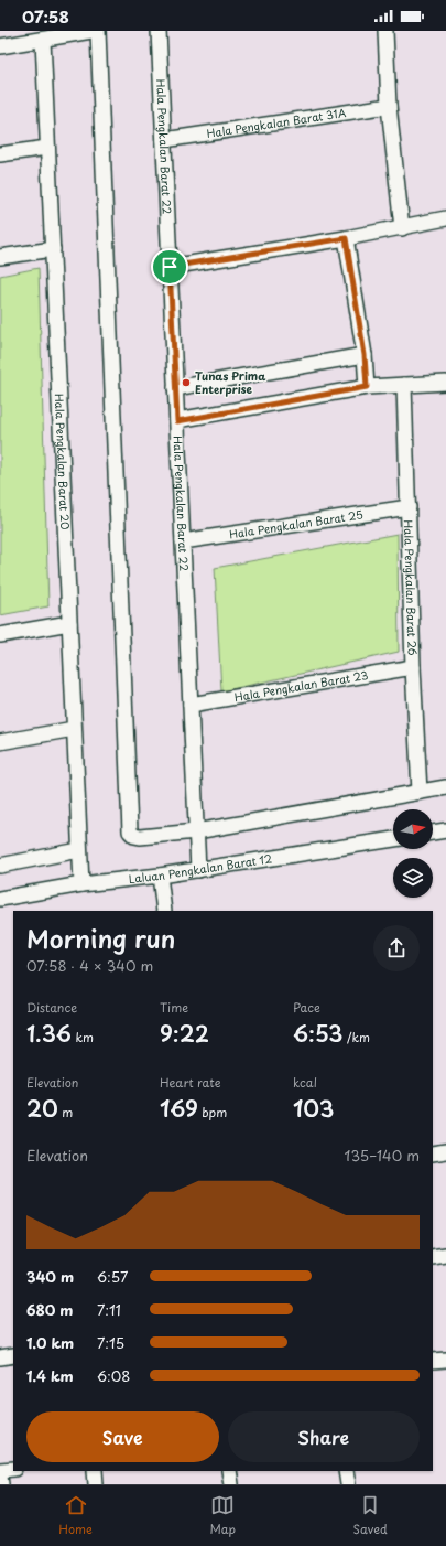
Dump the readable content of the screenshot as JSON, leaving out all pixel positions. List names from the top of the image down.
{
  "streets": {
    "street": [
      "Hala Pengkalan Barat 31A",
      "Hala Pengkalan Barat 22",
      "Hala Pengkalan Barat 20",
      "Hala Pengkalan Barat 25",
      "Hala Pengkalan Barat 26",
      "Hala Pengkalan Barat 23",
      "Laluan Pengkalan Barat 12"
    ]
  },
  "crossings": [
    ["Hala Pengkalan Barat 31A", "Hala Pengkalan Barat 22"],
    ["Hala Pengkalan Barat 22", "Hala Pengkalan Barat 25"],
    ["Hala Pengkalan Barat 22", "Hala Pengkalan Barat 23"],
    ["Hala Pengkalan Barat 22", "Laluan Pengkalan Barat 12"],
    ["Hala Pengkalan Barat 20", "Laluan Pengkalan Barat 12"],
    ["Hala Pengkalan Barat 25", "Hala Pengkalan Barat 26"],
    ["Hala Pengkalan Barat 26", "Hala Pengkalan Barat 23"]
  ],
  "places": ["Tunas Prima Enterprise"],
  "north": "right",
  "page": {
    "status": "07:58",
    "heading": ["Morning run", "07:58 · 4 × 340 m"],
    "stats": [
      ["Distance", "1.36 km"],
      ["Time", "9:22"],
      ["Pace", "6:53 /km"],
      ["Elevation", "20 m"],
      ["Heart rate", "169 bpm"],
      ["kcal", "103"]
    ],
    "chart": ["Elevation", "135–140 m"],
    "list": [
      {
        "name": "340 m",
        "note": "6:57"
      },
      {
        "name": "680 m",
        "note": "7:11"
      },
      {
        "name": "1.0 km",
        "note": "7:15"
      },
      {
        "name": "1.4 km",
        "note": "6:08"
      }
    ],
    "buttons": ["Save", "Share"],
    "tabs": ["Home", "Map", "Saved"]
  }
}
